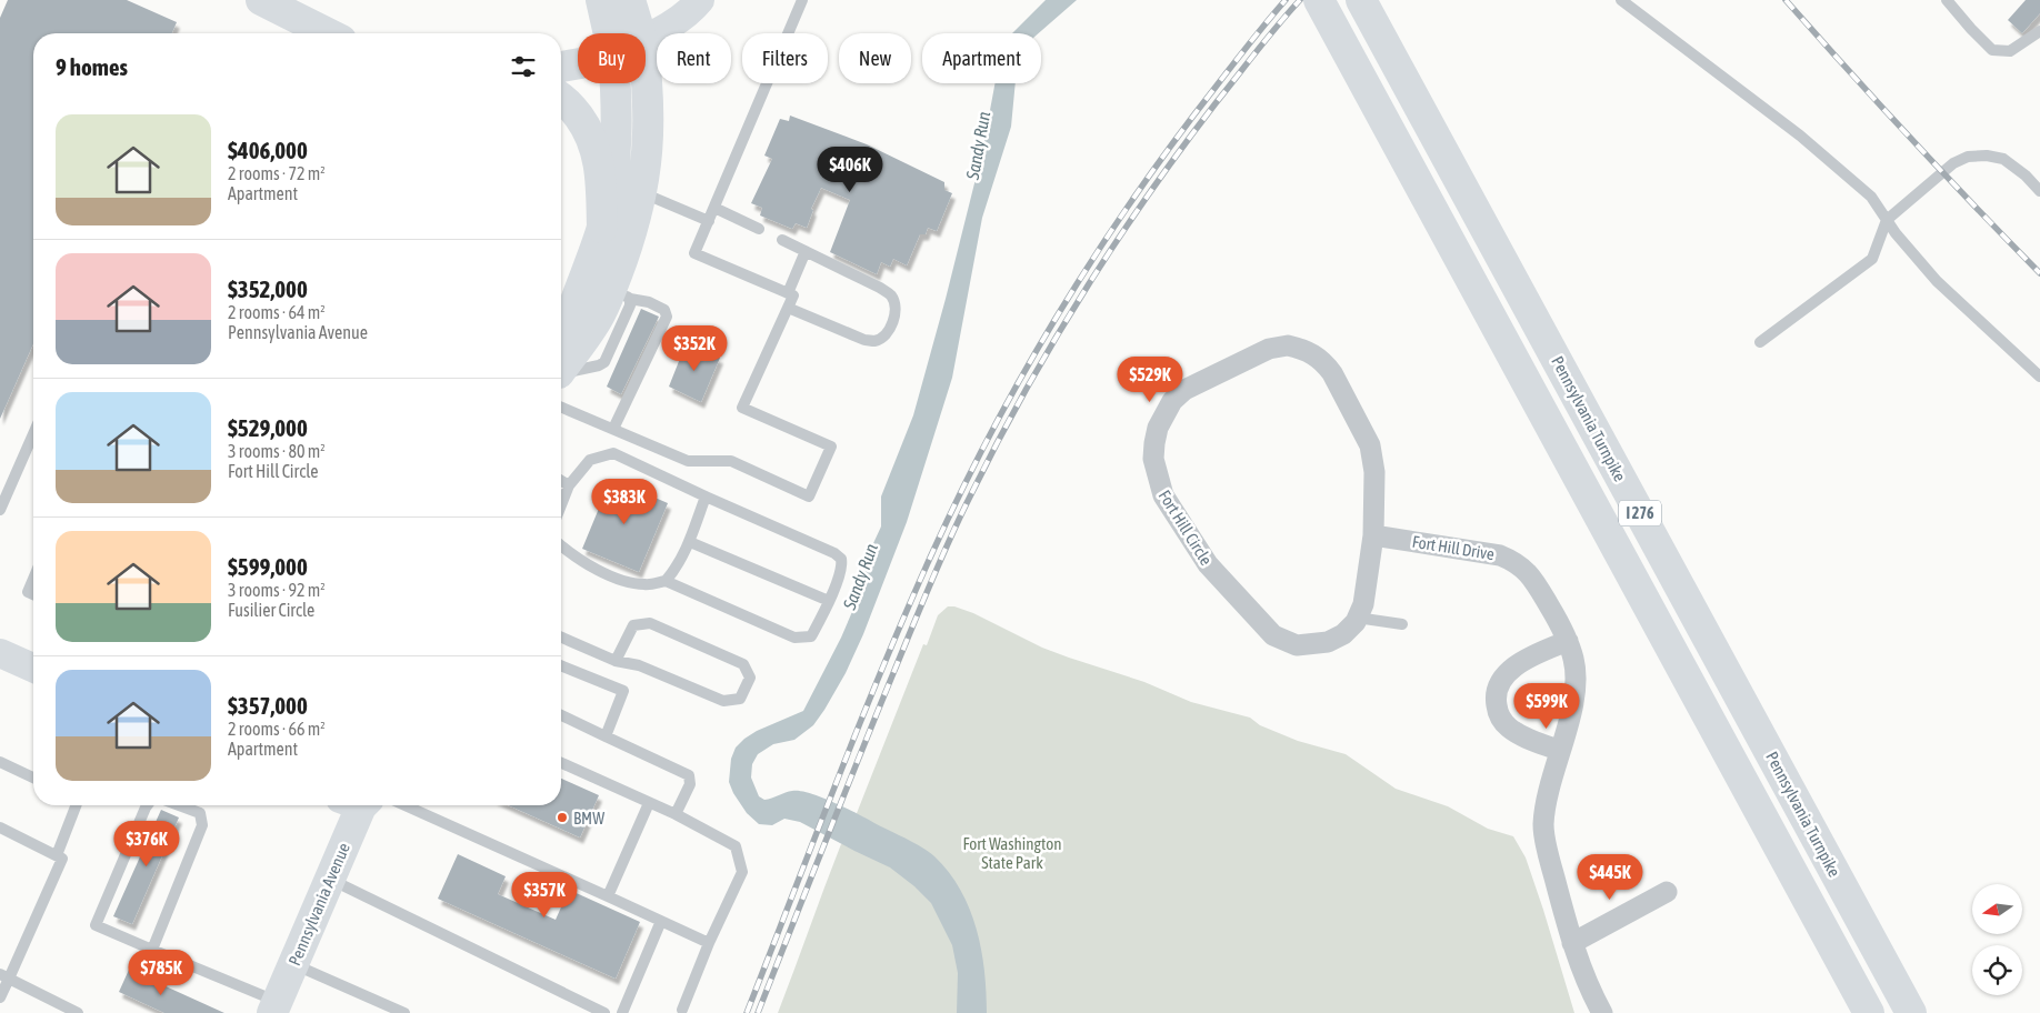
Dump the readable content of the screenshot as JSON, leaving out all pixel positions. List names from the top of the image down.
{
  "streets": {
    "main road": ["Pennsylvania Turnpike", "I 276", "Pennsylvania Avenue"],
    "street": ["Fort Hill Circle", "Fort Hill Drive"]
  },
  "crossings": [
    ["Fort Hill Circle", "Fort Hill Drive"]
  ],
  "water": ["Sandy Run"],
  "parks": ["Fort Washington State Park"],
  "places": ["BMW"],
  "north": "left",
  "page": {
    "chip": [
      "Buy",
      "Rent",
      "Filters",
      "New",
      "Apartment"
    ],
    "heading": "9 homes",
    "list": [
      {
        "name": "$406,000",
        "note": "2 rooms · 72 m² · Apartment"
      },
      {
        "name": "$352,000",
        "note": "2 rooms · 64 m² · Pennsylvania Avenue"
      },
      {
        "name": "$529,000",
        "note": "3 rooms · 80 m² · Fort Hill Circle"
      },
      {
        "name": "$599,000",
        "note": "3 rooms · 92 m² · Fusilier Circle"
      },
      {
        "name": "$357,000",
        "note": "2 rooms · 66 m² · Apartment"
      }
    ],
    "price": [
      "$406K",
      "$352K",
      "$529K",
      "$383K",
      "$599K",
      "$376K",
      "$445K",
      "$357K",
      "$785K"
    ]
  }
}
